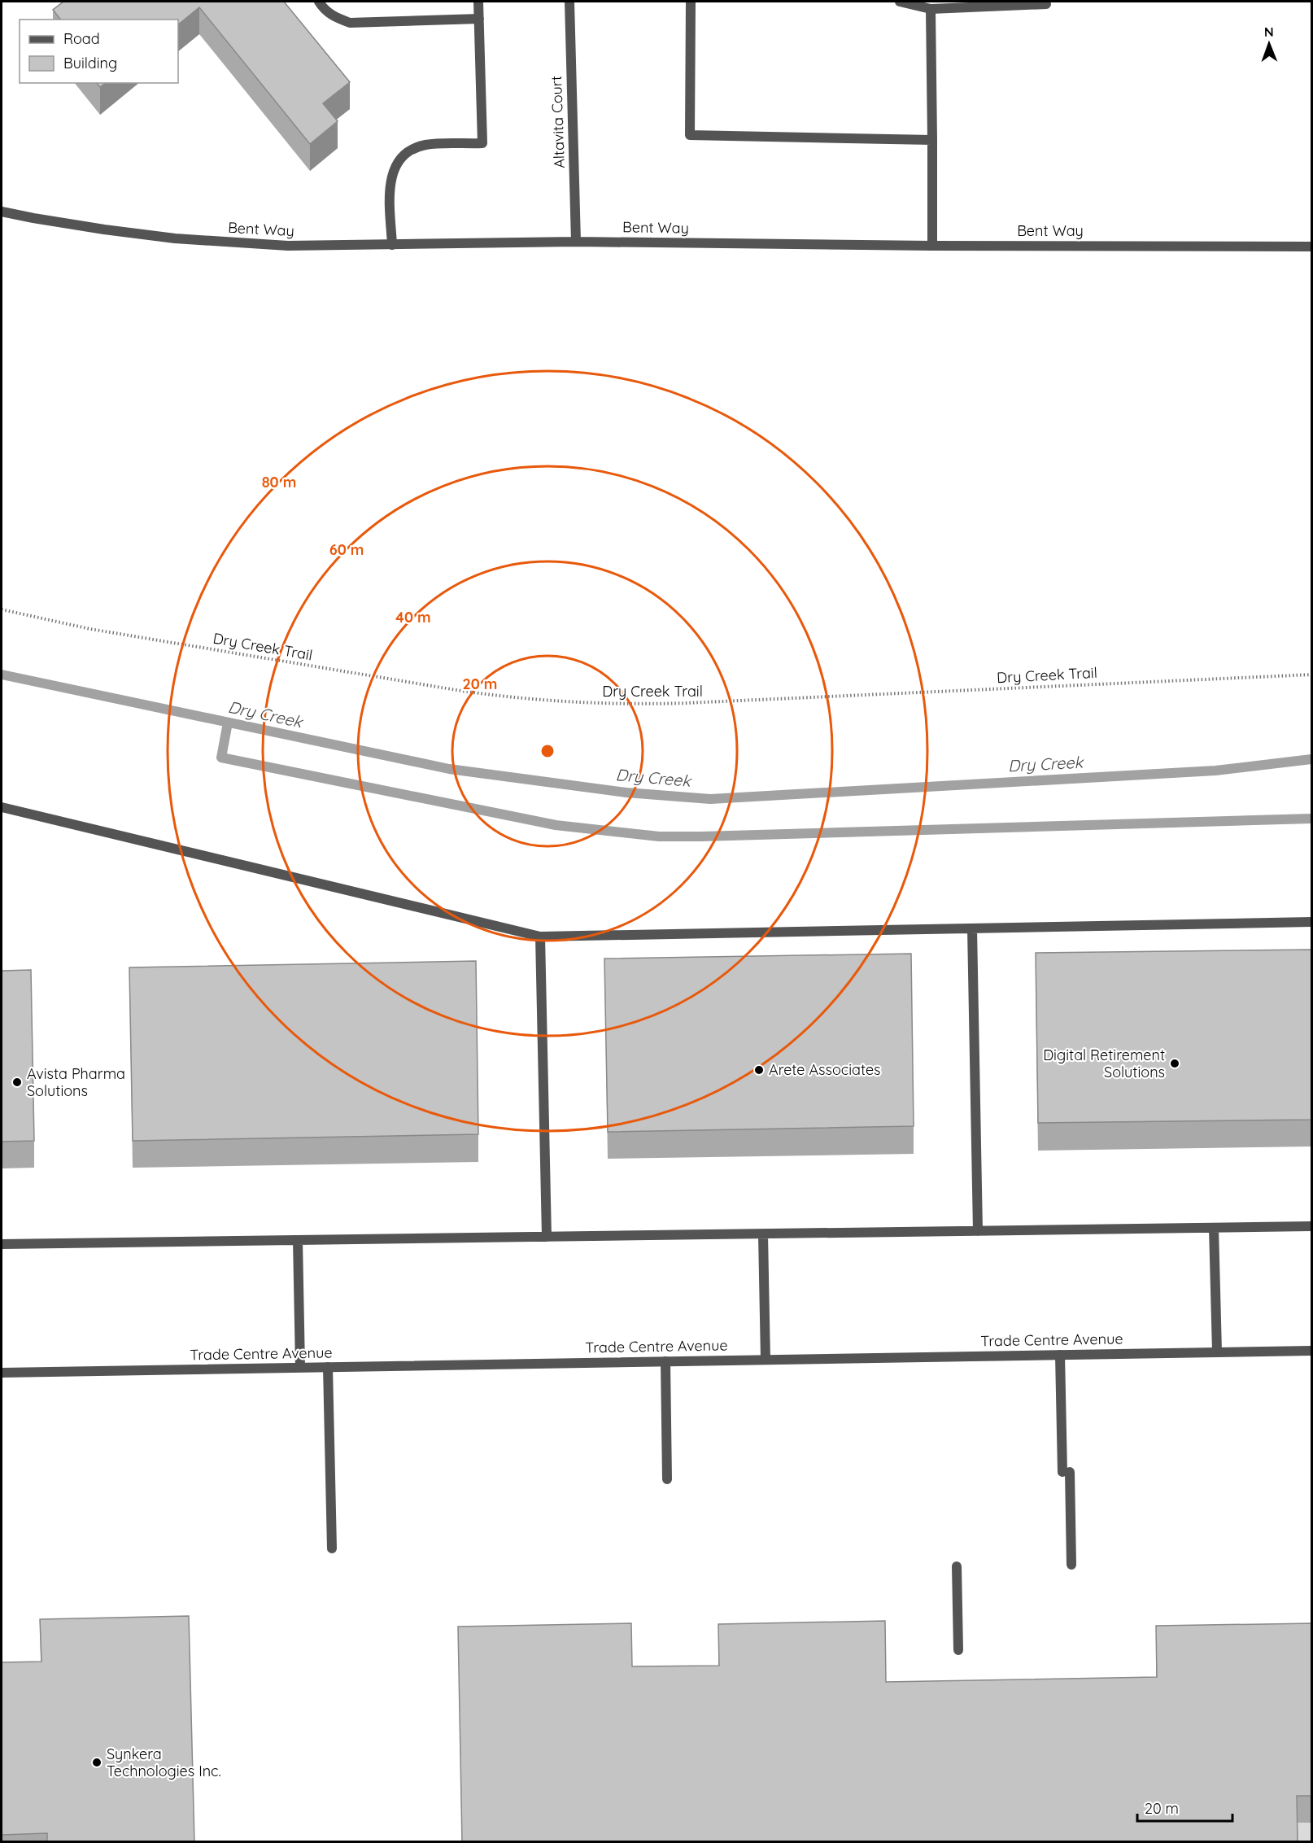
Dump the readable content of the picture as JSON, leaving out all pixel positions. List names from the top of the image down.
{
  "streets": {
    "street": ["Altavita Court", "Bent Way", "Trade Centre Avenue"],
    "path": ["Dry Creek Trail"]
  },
  "crossings": [
    ["Altavita Court", "Bent Way"]
  ],
  "water": ["Dry Creek"],
  "places": [
    "Digital Retirement Solutions",
    "Arete Associates",
    "Avista Pharma Solutions",
    "Synkera Technologies Inc."
  ],
  "legend": ["Road", "Building"],
  "scale_bar": "20 m",
  "north": "top",
  "rings": [
    "80 m",
    "60 m",
    "40 m",
    "20 m"
  ]
}
